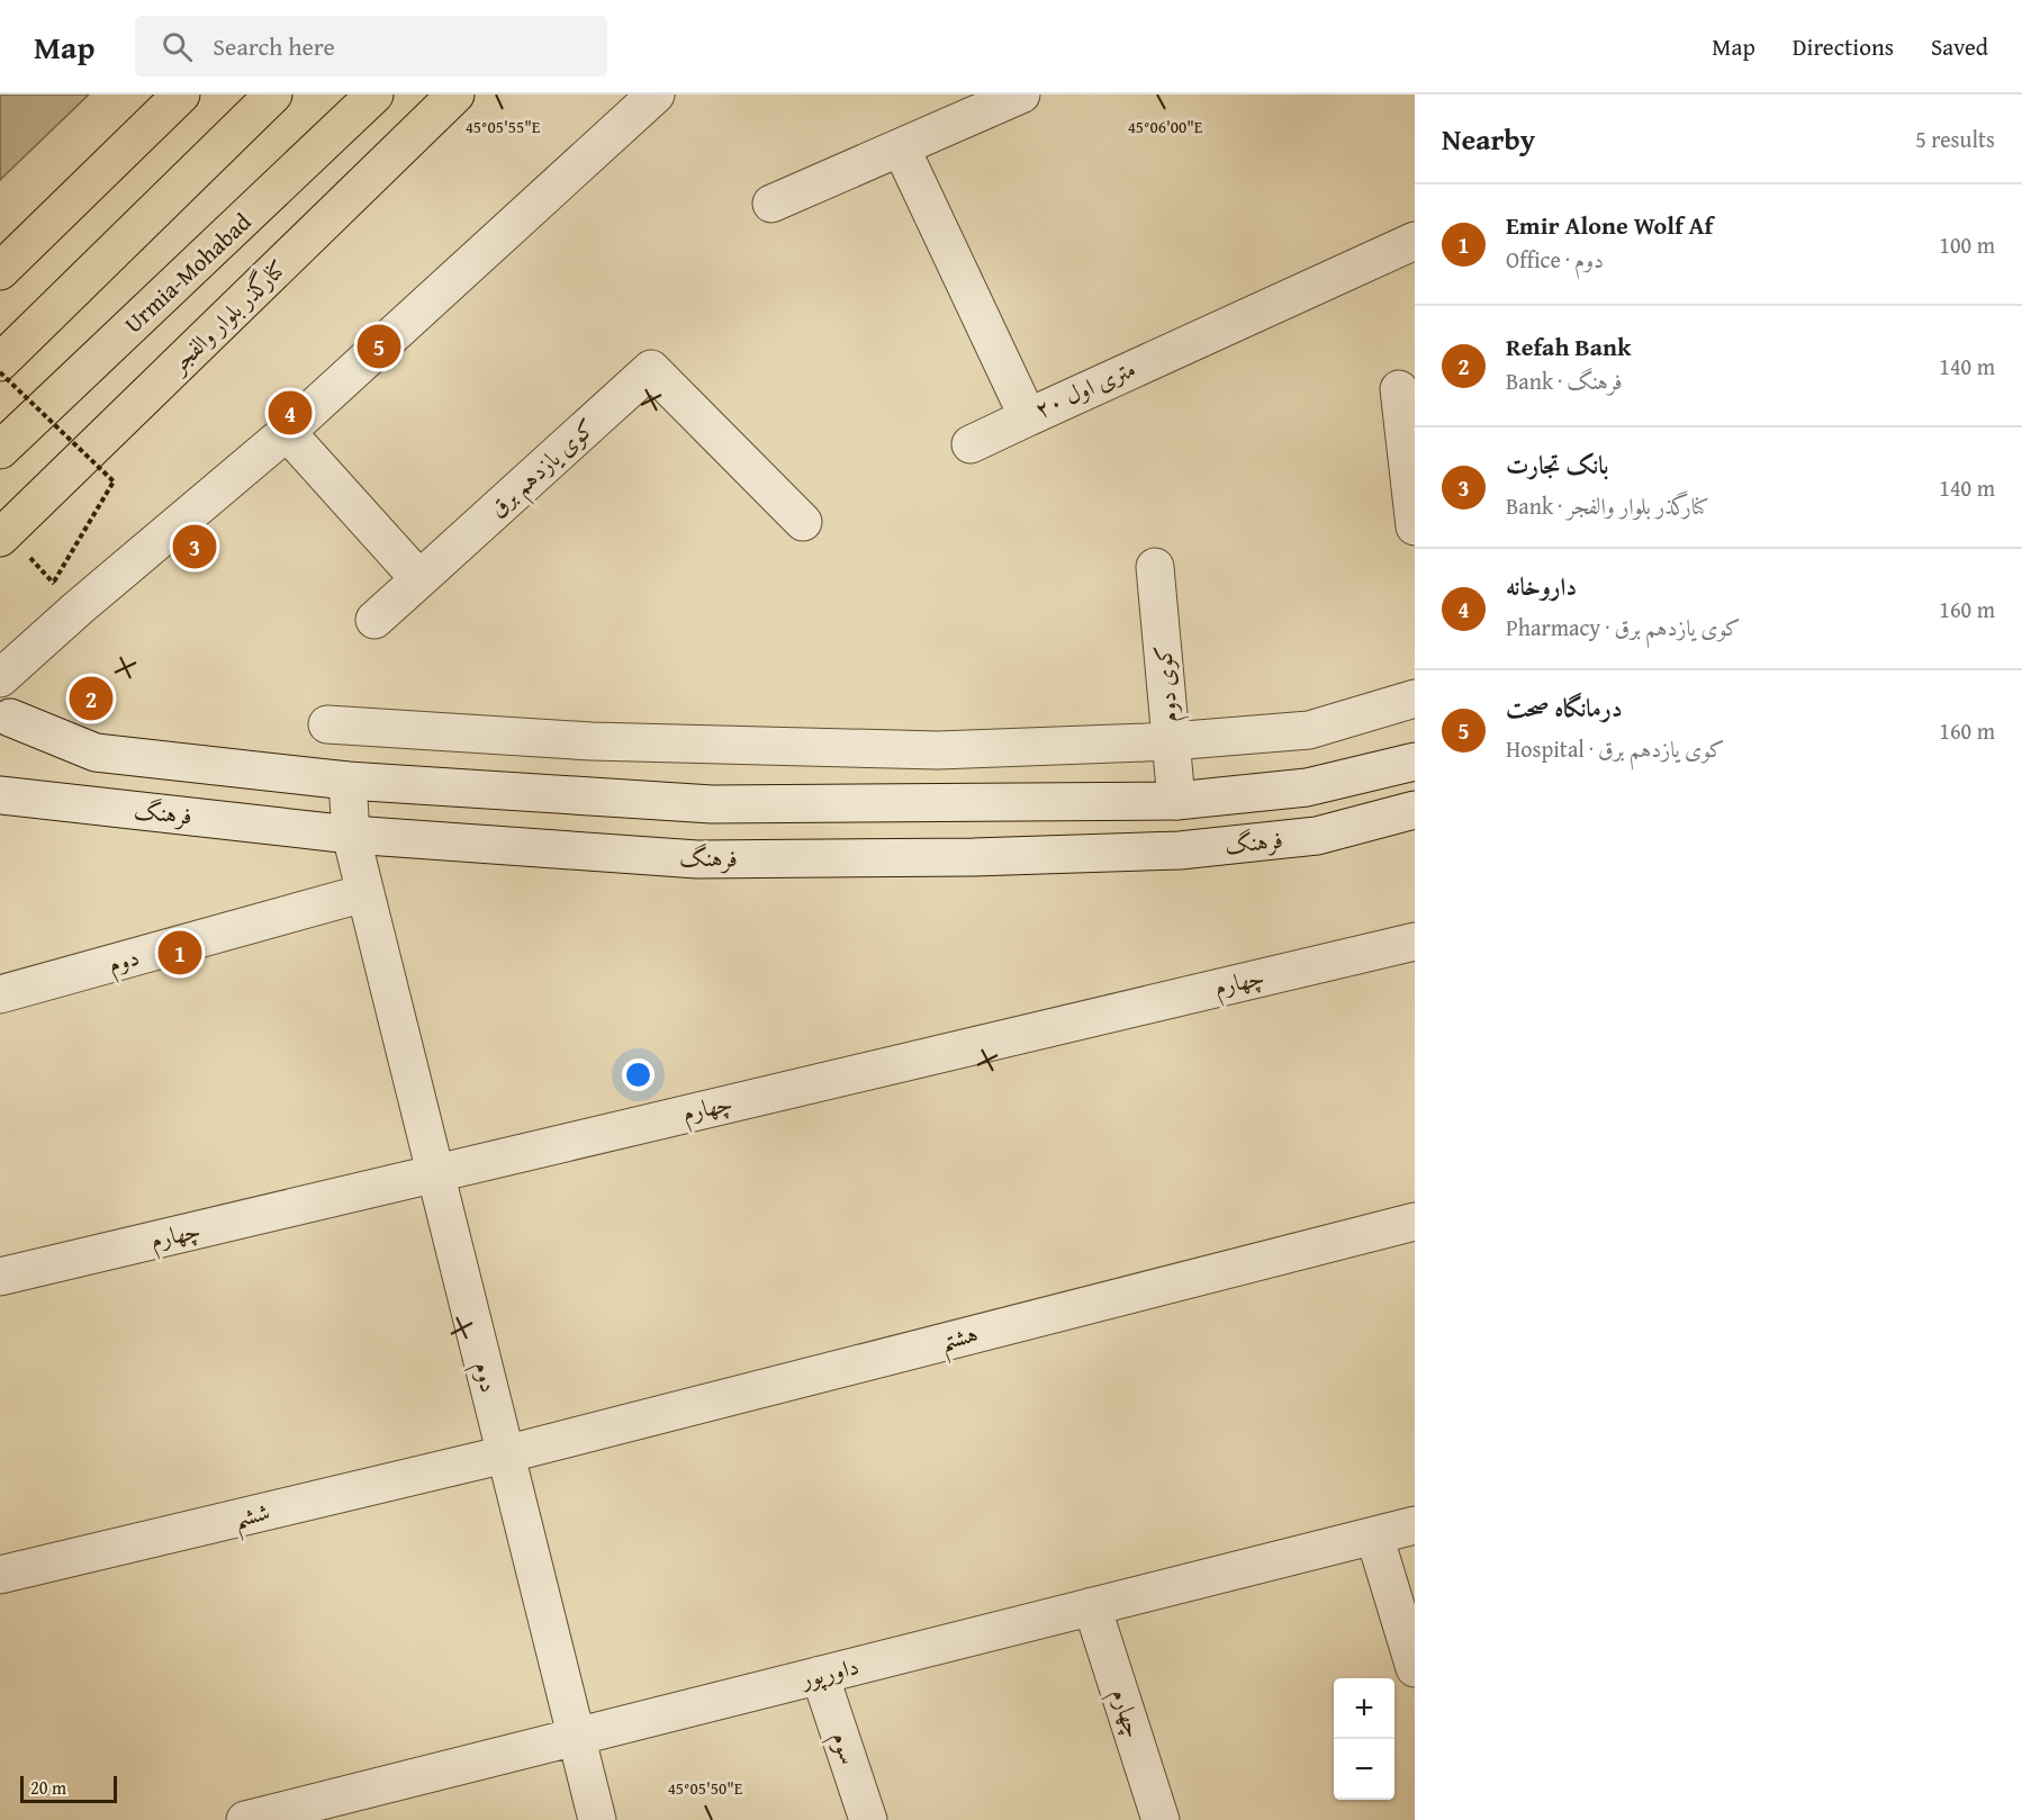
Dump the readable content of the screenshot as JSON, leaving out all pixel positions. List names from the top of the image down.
{
  "streets": {
    "main road": ["Urmia-Mohabad", "کنارگذر بلوار والفجر"],
    "street": [
      "۲۰ متری اول",
      "کوی یازدهم برق",
      "کوی دوم",
      "فرهنگ",
      "دوم",
      "چهارم",
      "هشتم",
      "ششم",
      "داورپور",
      "سوم"
    ]
  },
  "crossings": [
    ["کوی دوم", "فرهنگ"],
    ["فرهنگ", "دوم"],
    ["دوم", "چهارم"],
    ["دوم", "هشتم"],
    ["دوم", "ششم"],
    ["دوم", "داورپور"],
    ["چهارم", "داورپور"],
    ["هشتم", "ششم"],
    ["داورپور", "سوم"]
  ],
  "scale_bar": "20 m",
  "page": {
    "header": "Map",
    "search": "Search here",
    "nav": ["Map", "Directions", "Saved"],
    "heading": ["Nearby", "5 results"],
    "list": [
      {
        "mark": "1",
        "name": "Emir Alone Wolf Af",
        "note": "Office · دوم",
        "value": "100 m"
      },
      {
        "mark": "2",
        "name": "Refah Bank",
        "note": "Bank · فرهنگ",
        "value": "140 m"
      },
      {
        "mark": "3",
        "name": "بانک تجارت",
        "note": "Bank · کنارگذر بلوار والفجر",
        "value": "140 m"
      },
      {
        "mark": "4",
        "name": "داروخانه",
        "note": "Pharmacy · کوی یازدهم برق",
        "value": "160 m"
      },
      {
        "mark": "5",
        "name": "درمانگاه صحت",
        "note": "Hospital · کوی یازدهم برق",
        "value": "160 m"
      }
    ],
    "pins": [
      "5",
      "4",
      "3",
      "2",
      "1"
    ],
    "map_buttons": ["+", "−"],
    "scale": "20 m"
  },
  "coordinates": ["45°05'55\"E", "45°06'00\"E", "45°05'50\"E"]
}
